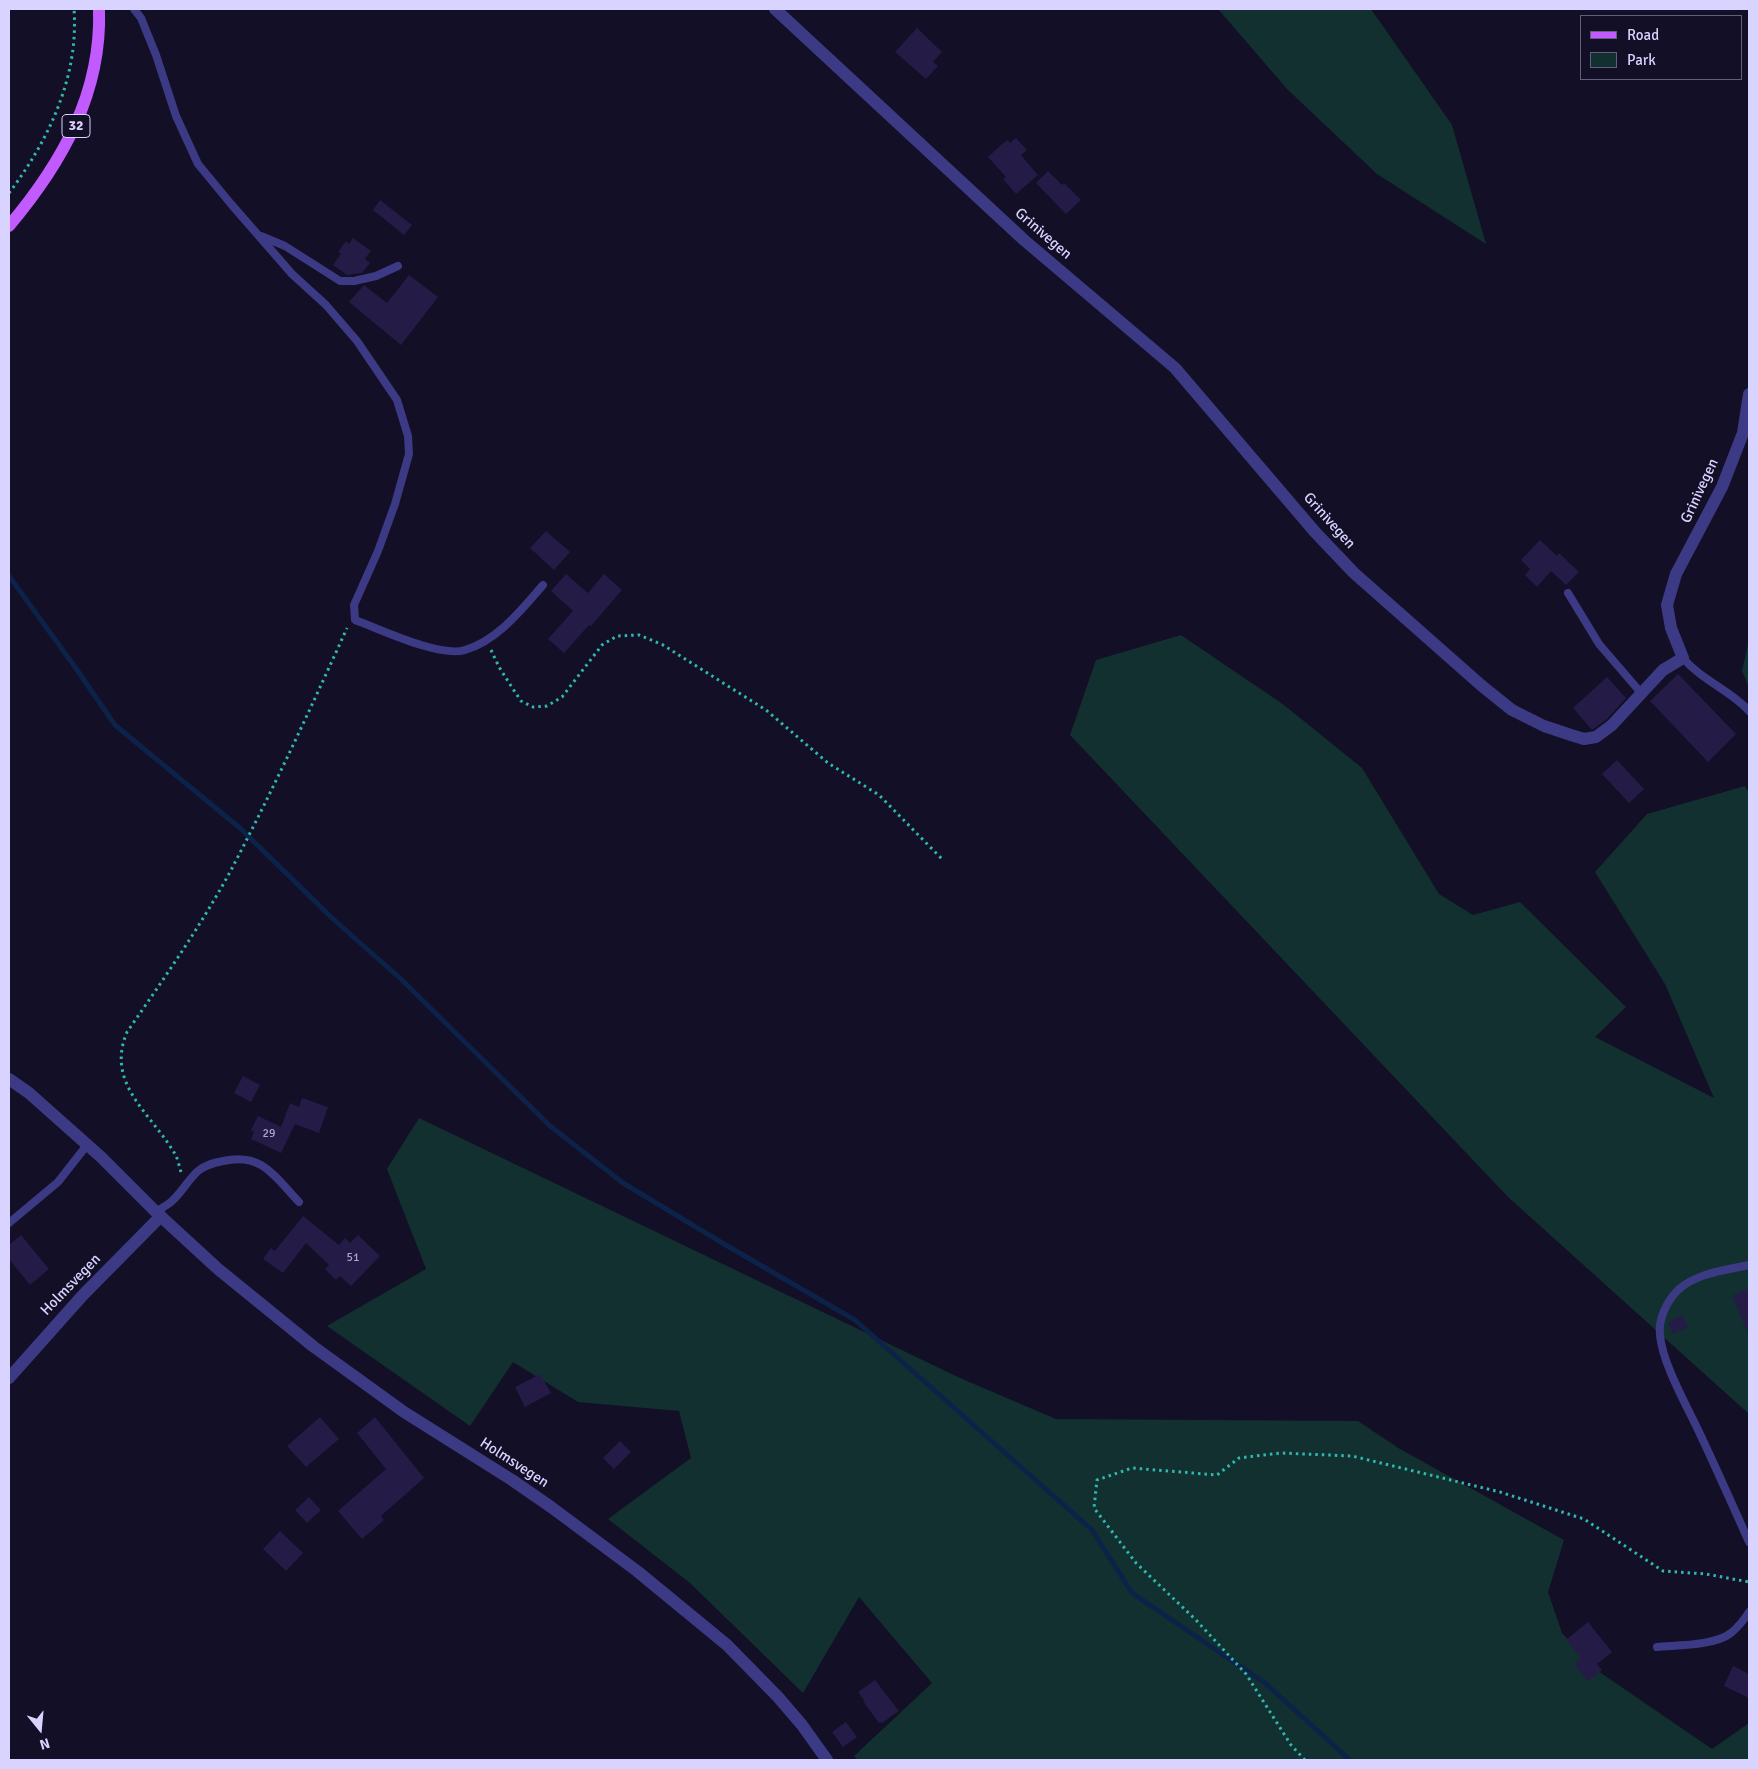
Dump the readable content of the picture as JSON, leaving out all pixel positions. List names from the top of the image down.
{
  "streets": {
    "main road": ["32"],
    "street": ["Grinivegen", "Holmsvegen"]
  },
  "house_numbers": ["29", "51"],
  "legend": ["Road", "Park"],
  "north": "bottom"
}
